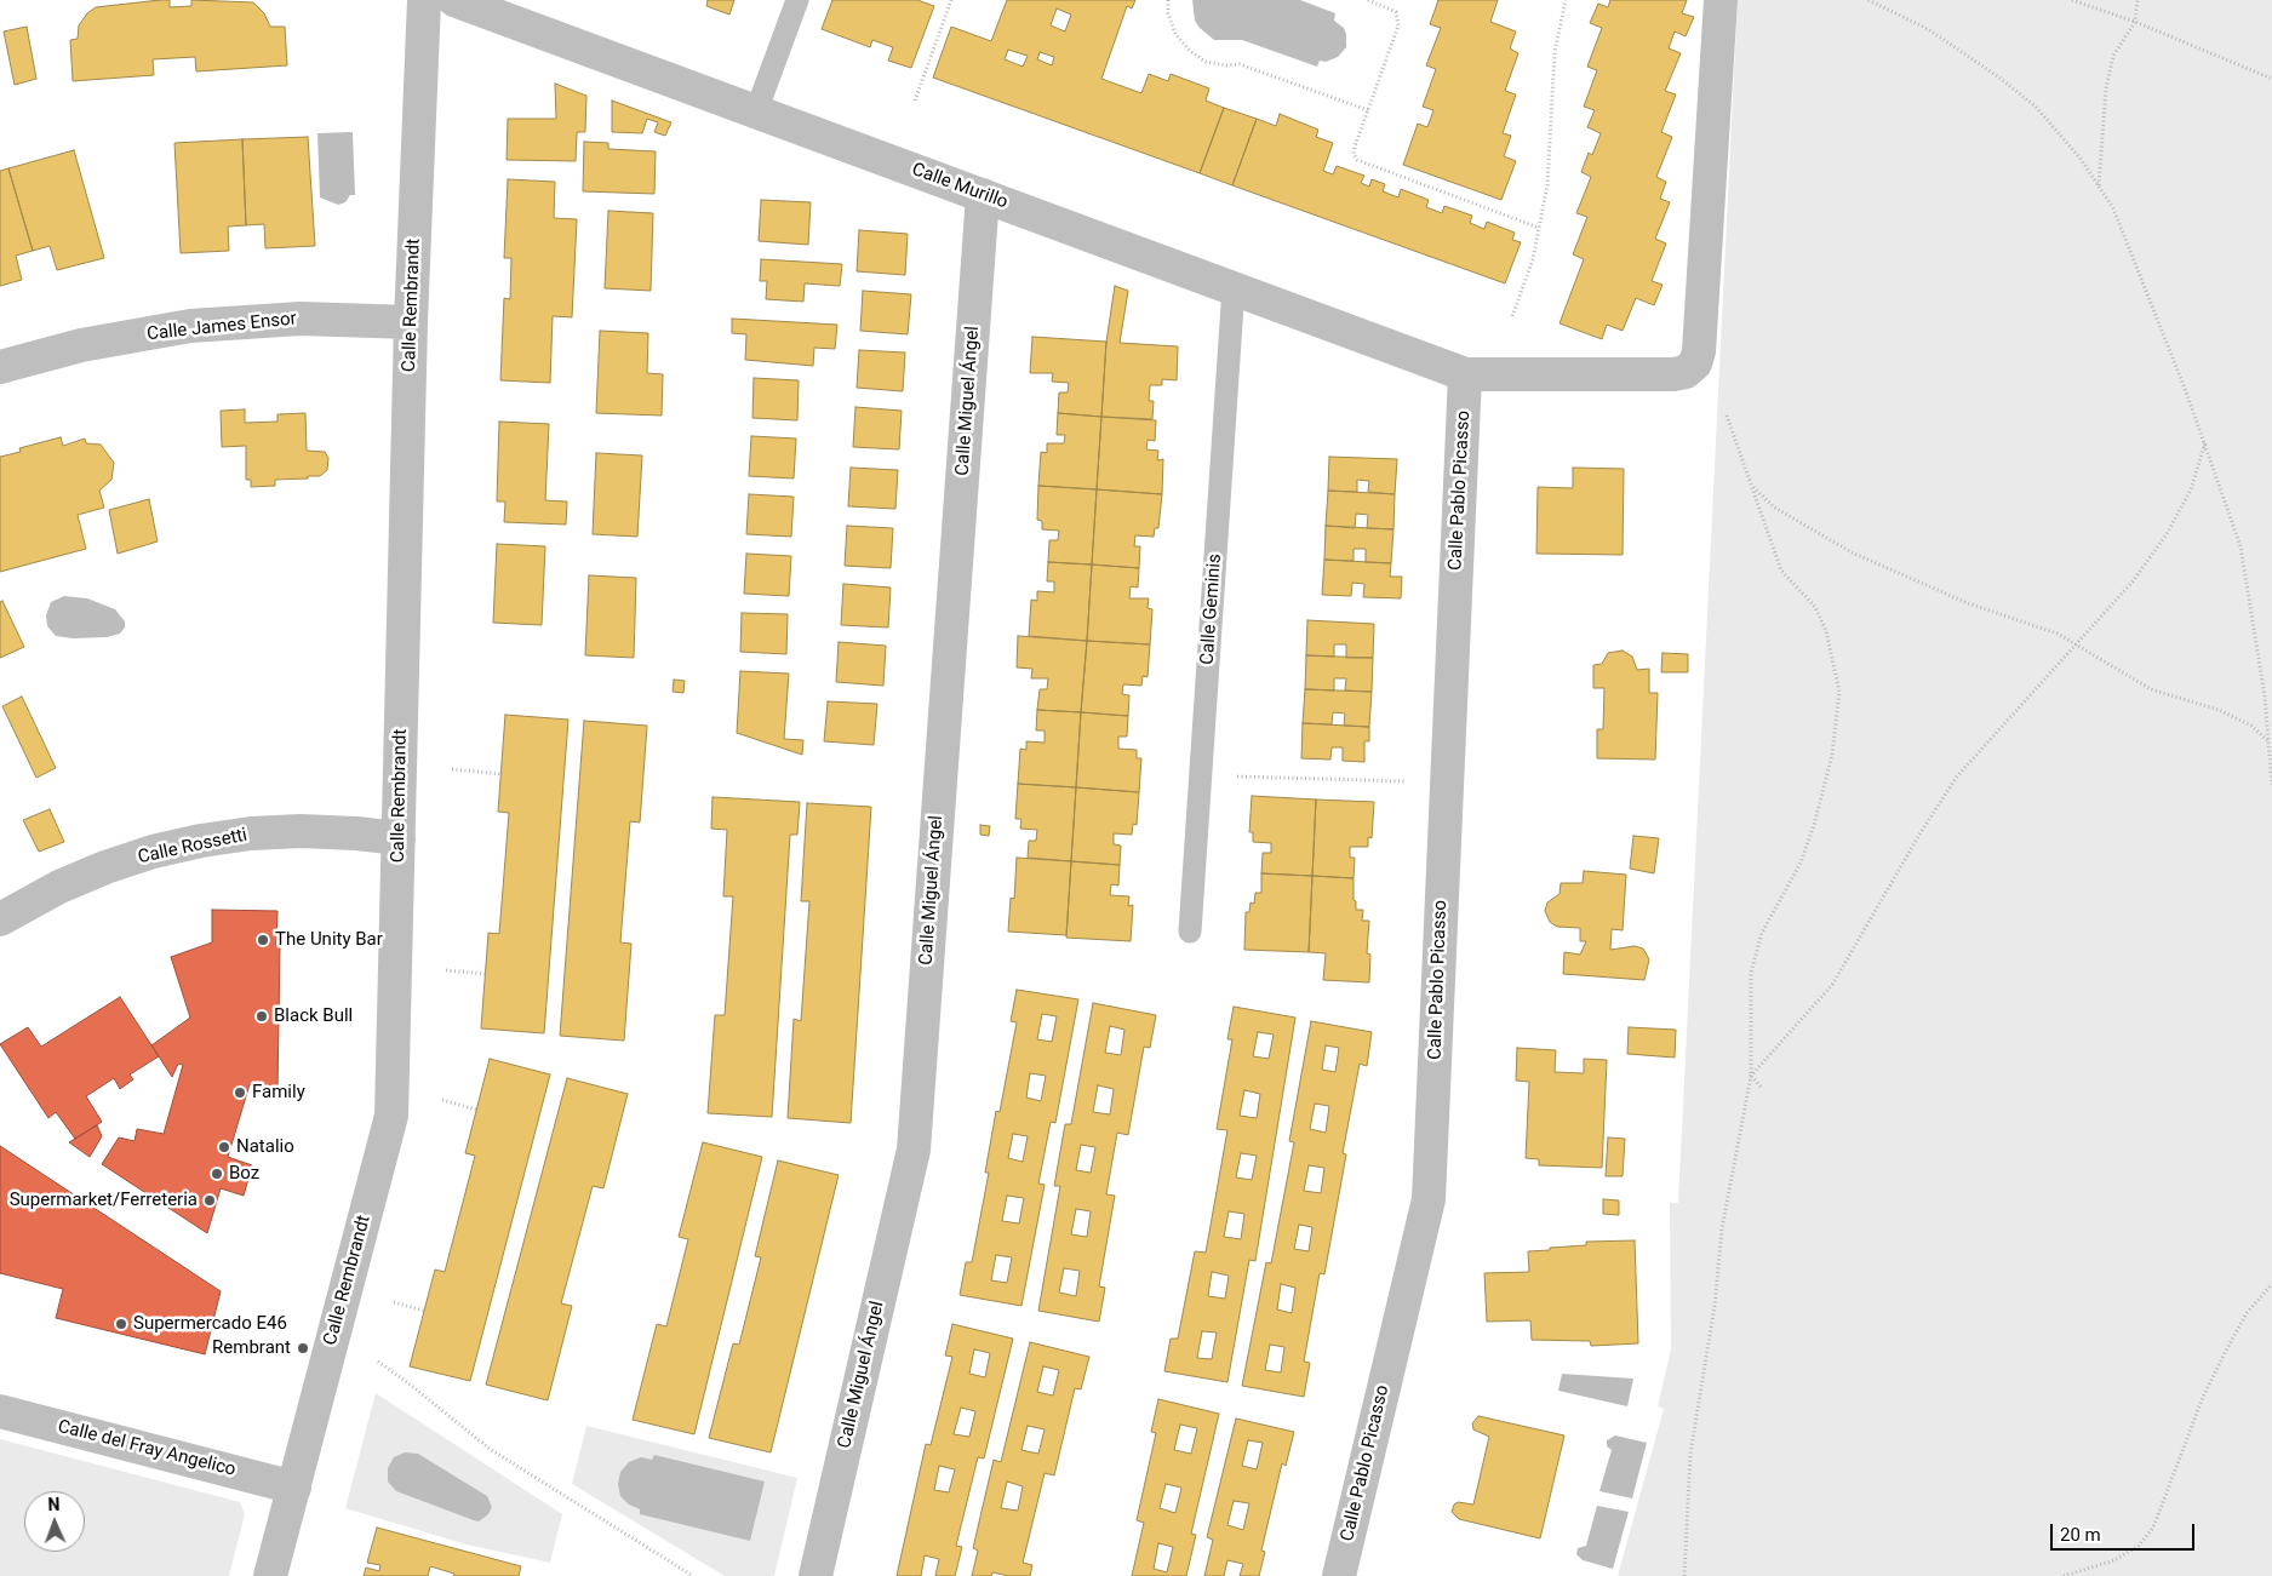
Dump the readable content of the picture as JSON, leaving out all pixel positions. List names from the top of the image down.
{
  "streets": {
    "street": [
      "Calle Murillo",
      "Calle Rembrandt",
      "Calle James Ensor",
      "Calle Miguel Ángel",
      "Calle Pablo Picasso",
      "Calle Rossetti",
      "Calle del Fray Angelico"
    ],
    "lane": ["Calle Geminis"]
  },
  "crossings": [
    ["Calle Murillo", "Calle Miguel Ángel"],
    ["Calle Murillo", "Calle Pablo Picasso"],
    ["Calle Murillo", "Calle Geminis"],
    ["Calle Rembrandt", "Calle James Ensor"],
    ["Calle Rembrandt", "Calle Rossetti"],
    ["Calle Rembrandt", "Calle del Fray Angelico"]
  ],
  "places": [
    "The Unity Bar",
    "Black Bull",
    "Family",
    "Natalio",
    "Boz",
    "Supermarket/Ferreteria",
    "Supermercado E46",
    "Rembrant"
  ],
  "scale_bar": "20 m",
  "north": "top"
}
